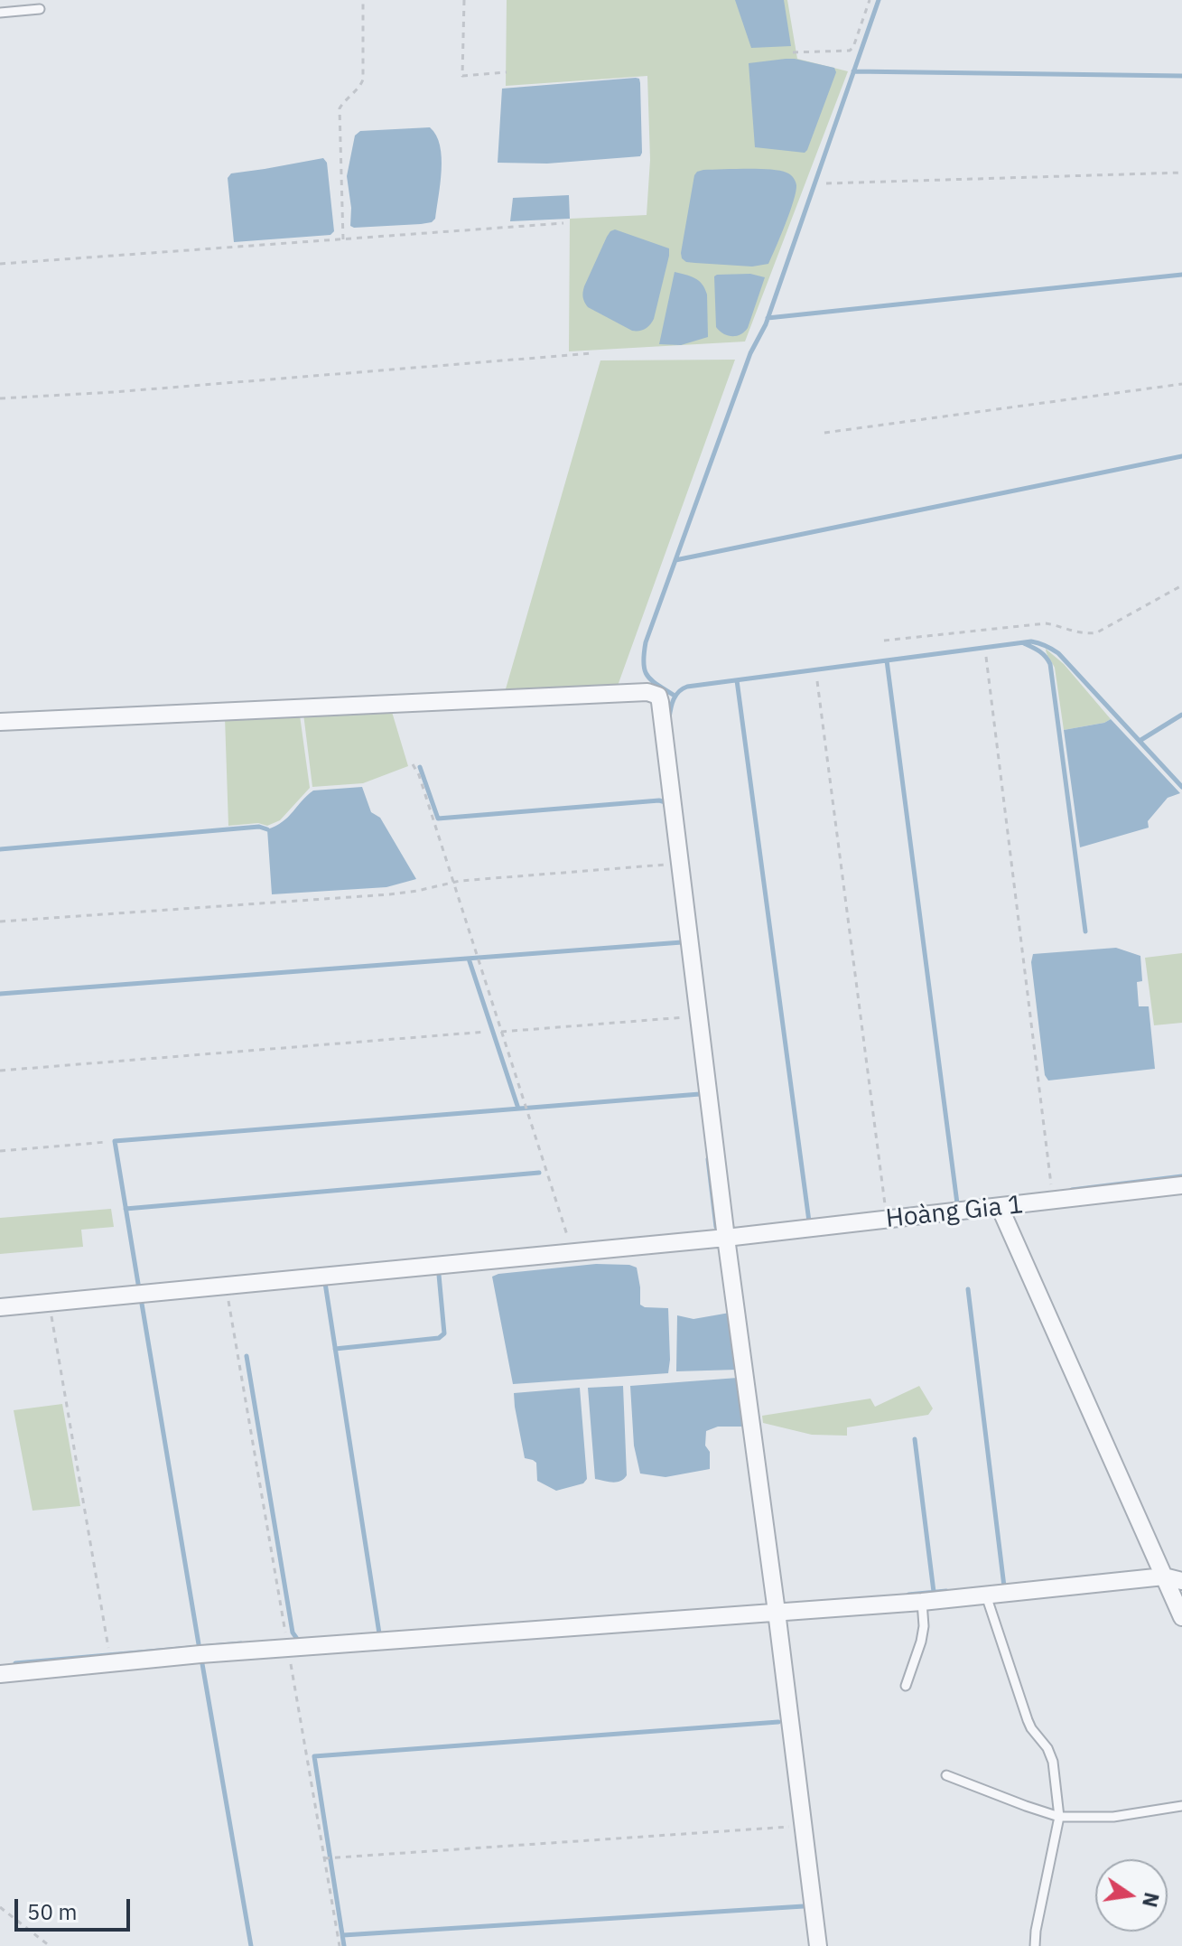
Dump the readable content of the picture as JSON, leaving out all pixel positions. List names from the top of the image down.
{
  "streets": {
    "street": ["Hoàng Gia 1"]
  },
  "scale_bar": "50 m",
  "north": "right"
}
